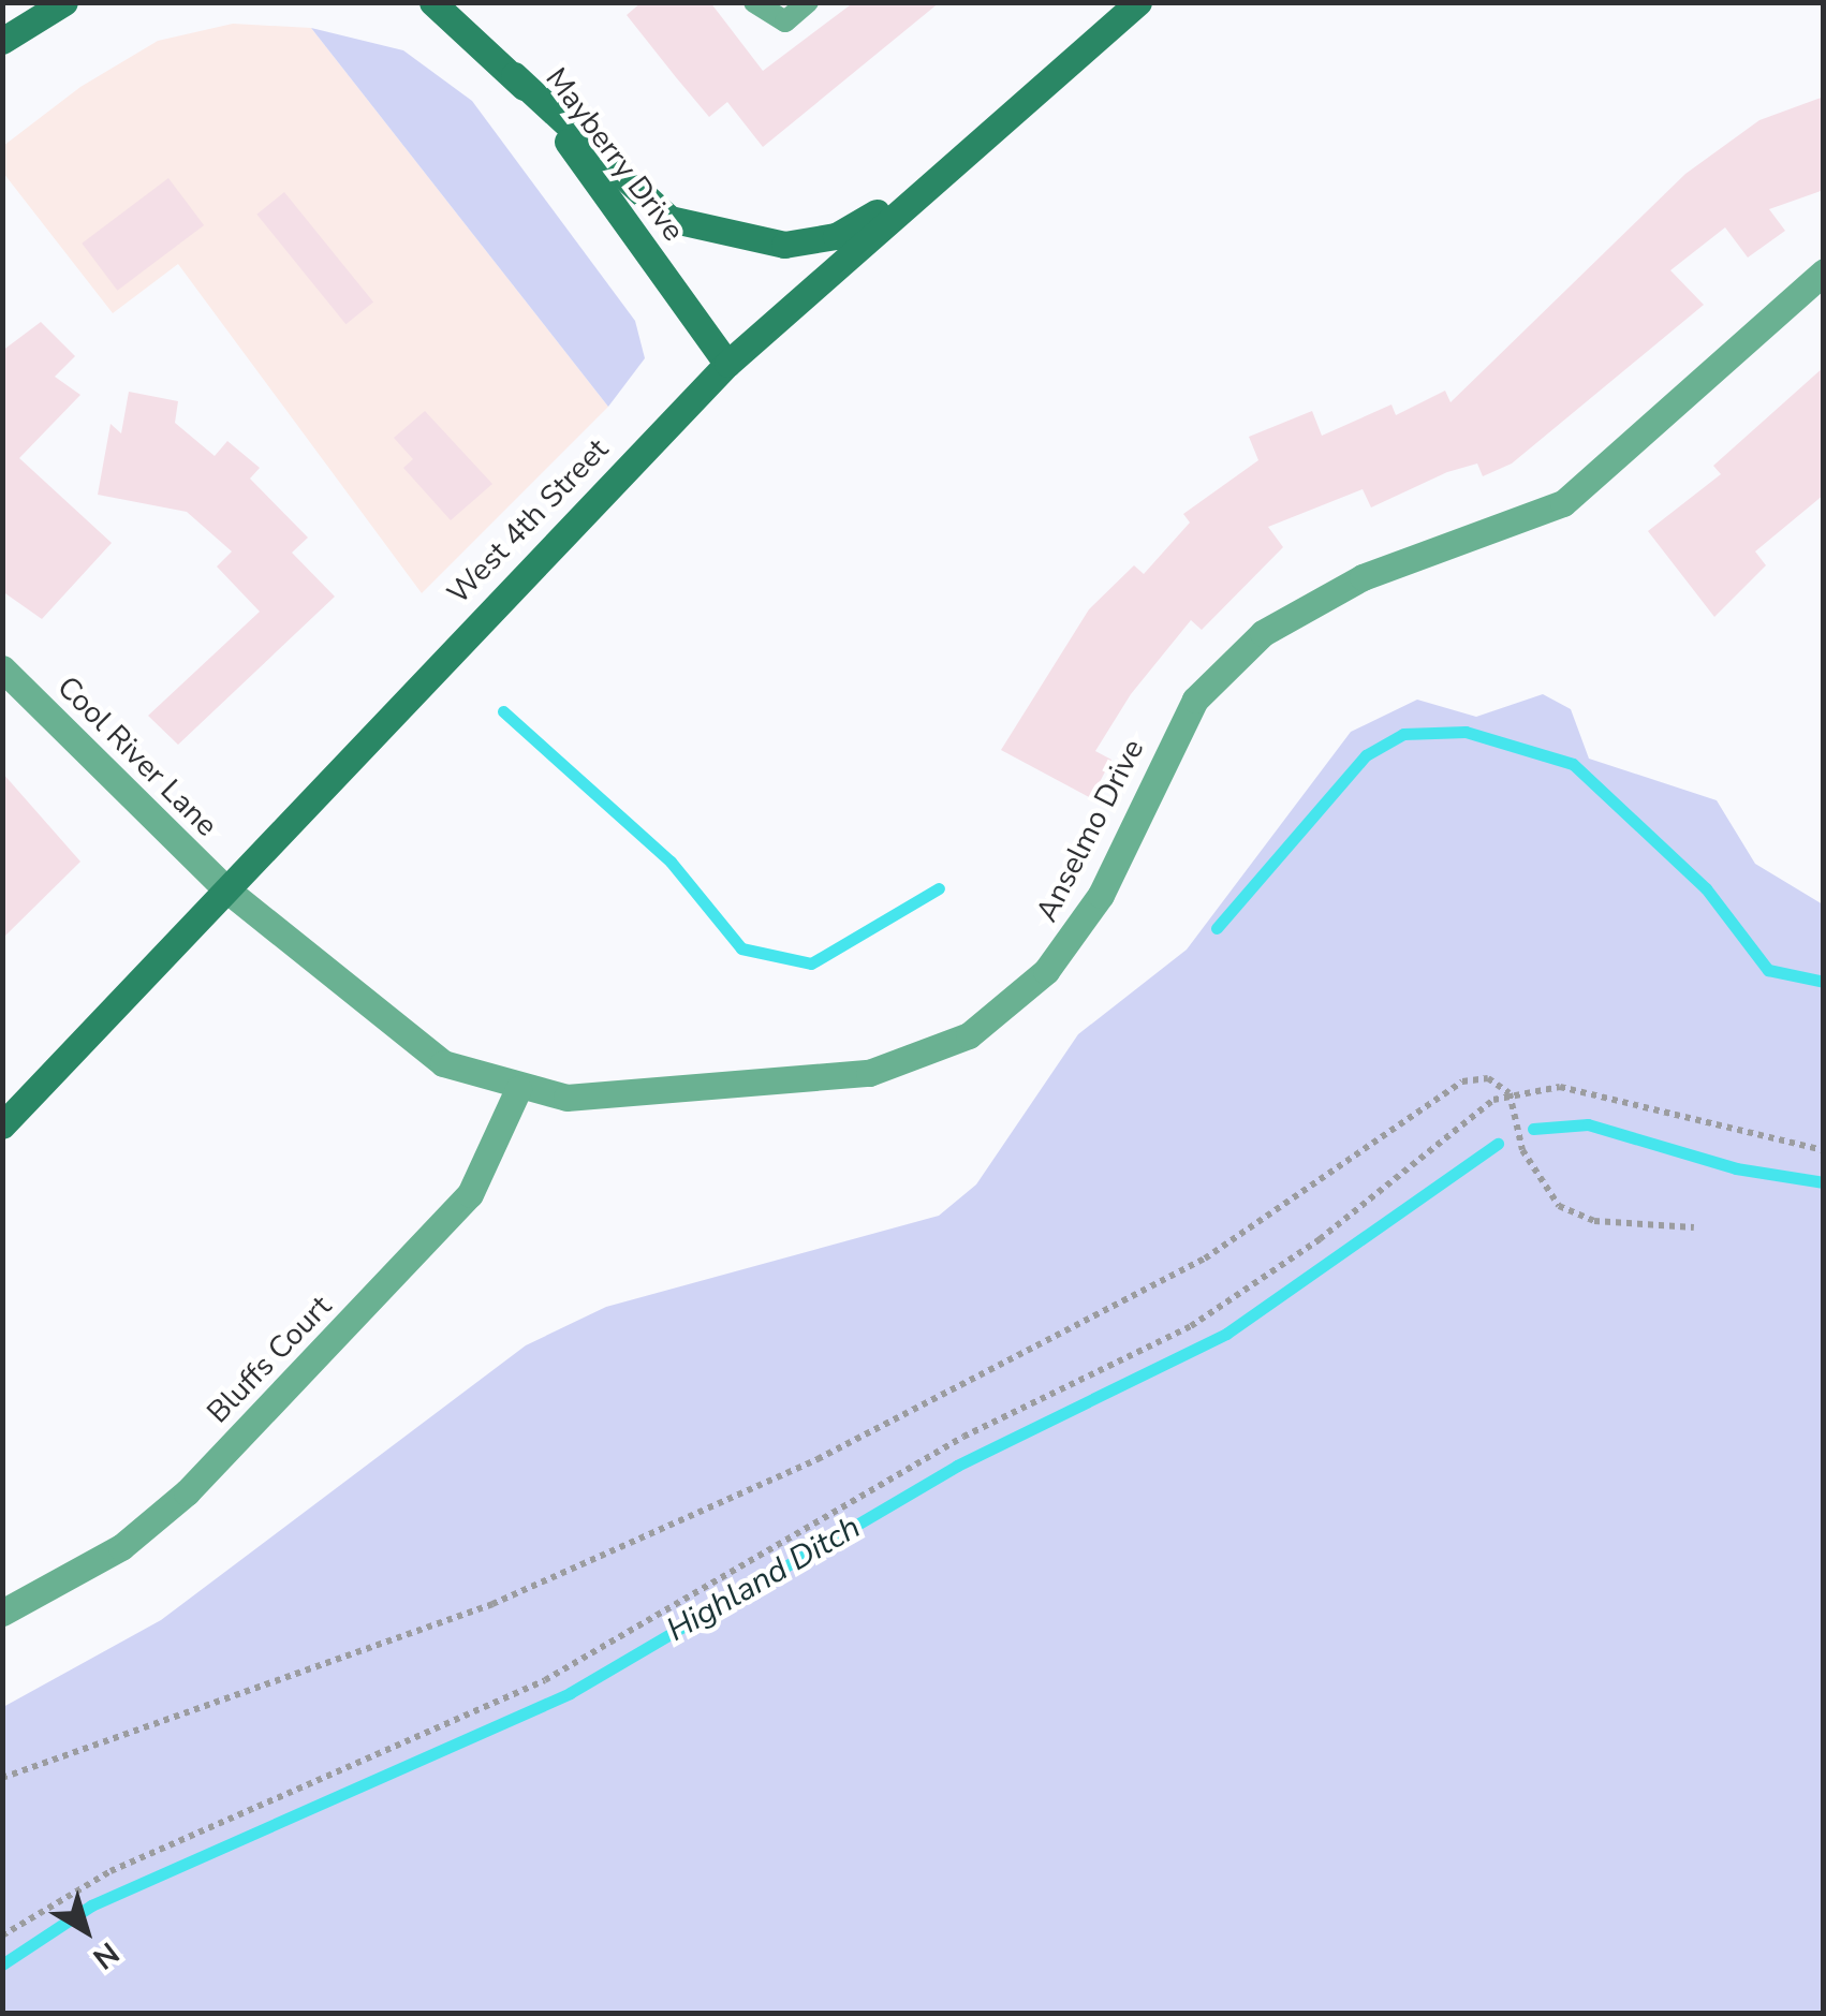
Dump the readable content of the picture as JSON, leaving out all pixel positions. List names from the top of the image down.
{
  "streets": {
    "main road": ["Mayberry Drive", "West 4th Street"],
    "street": ["Cool River Lane", "Anselmo Drive", "Bluffs Court"]
  },
  "crossings": [
    ["Mayberry Drive", "West 4th Street"],
    ["West 4th Street", "Cool River Lane"],
    ["West 4th Street", "Anselmo Drive"],
    ["Cool River Lane", "Anselmo Drive"],
    ["Anselmo Drive", "Bluffs Court"]
  ],
  "water": ["Highland Ditch"],
  "north": "bottom right"
}
